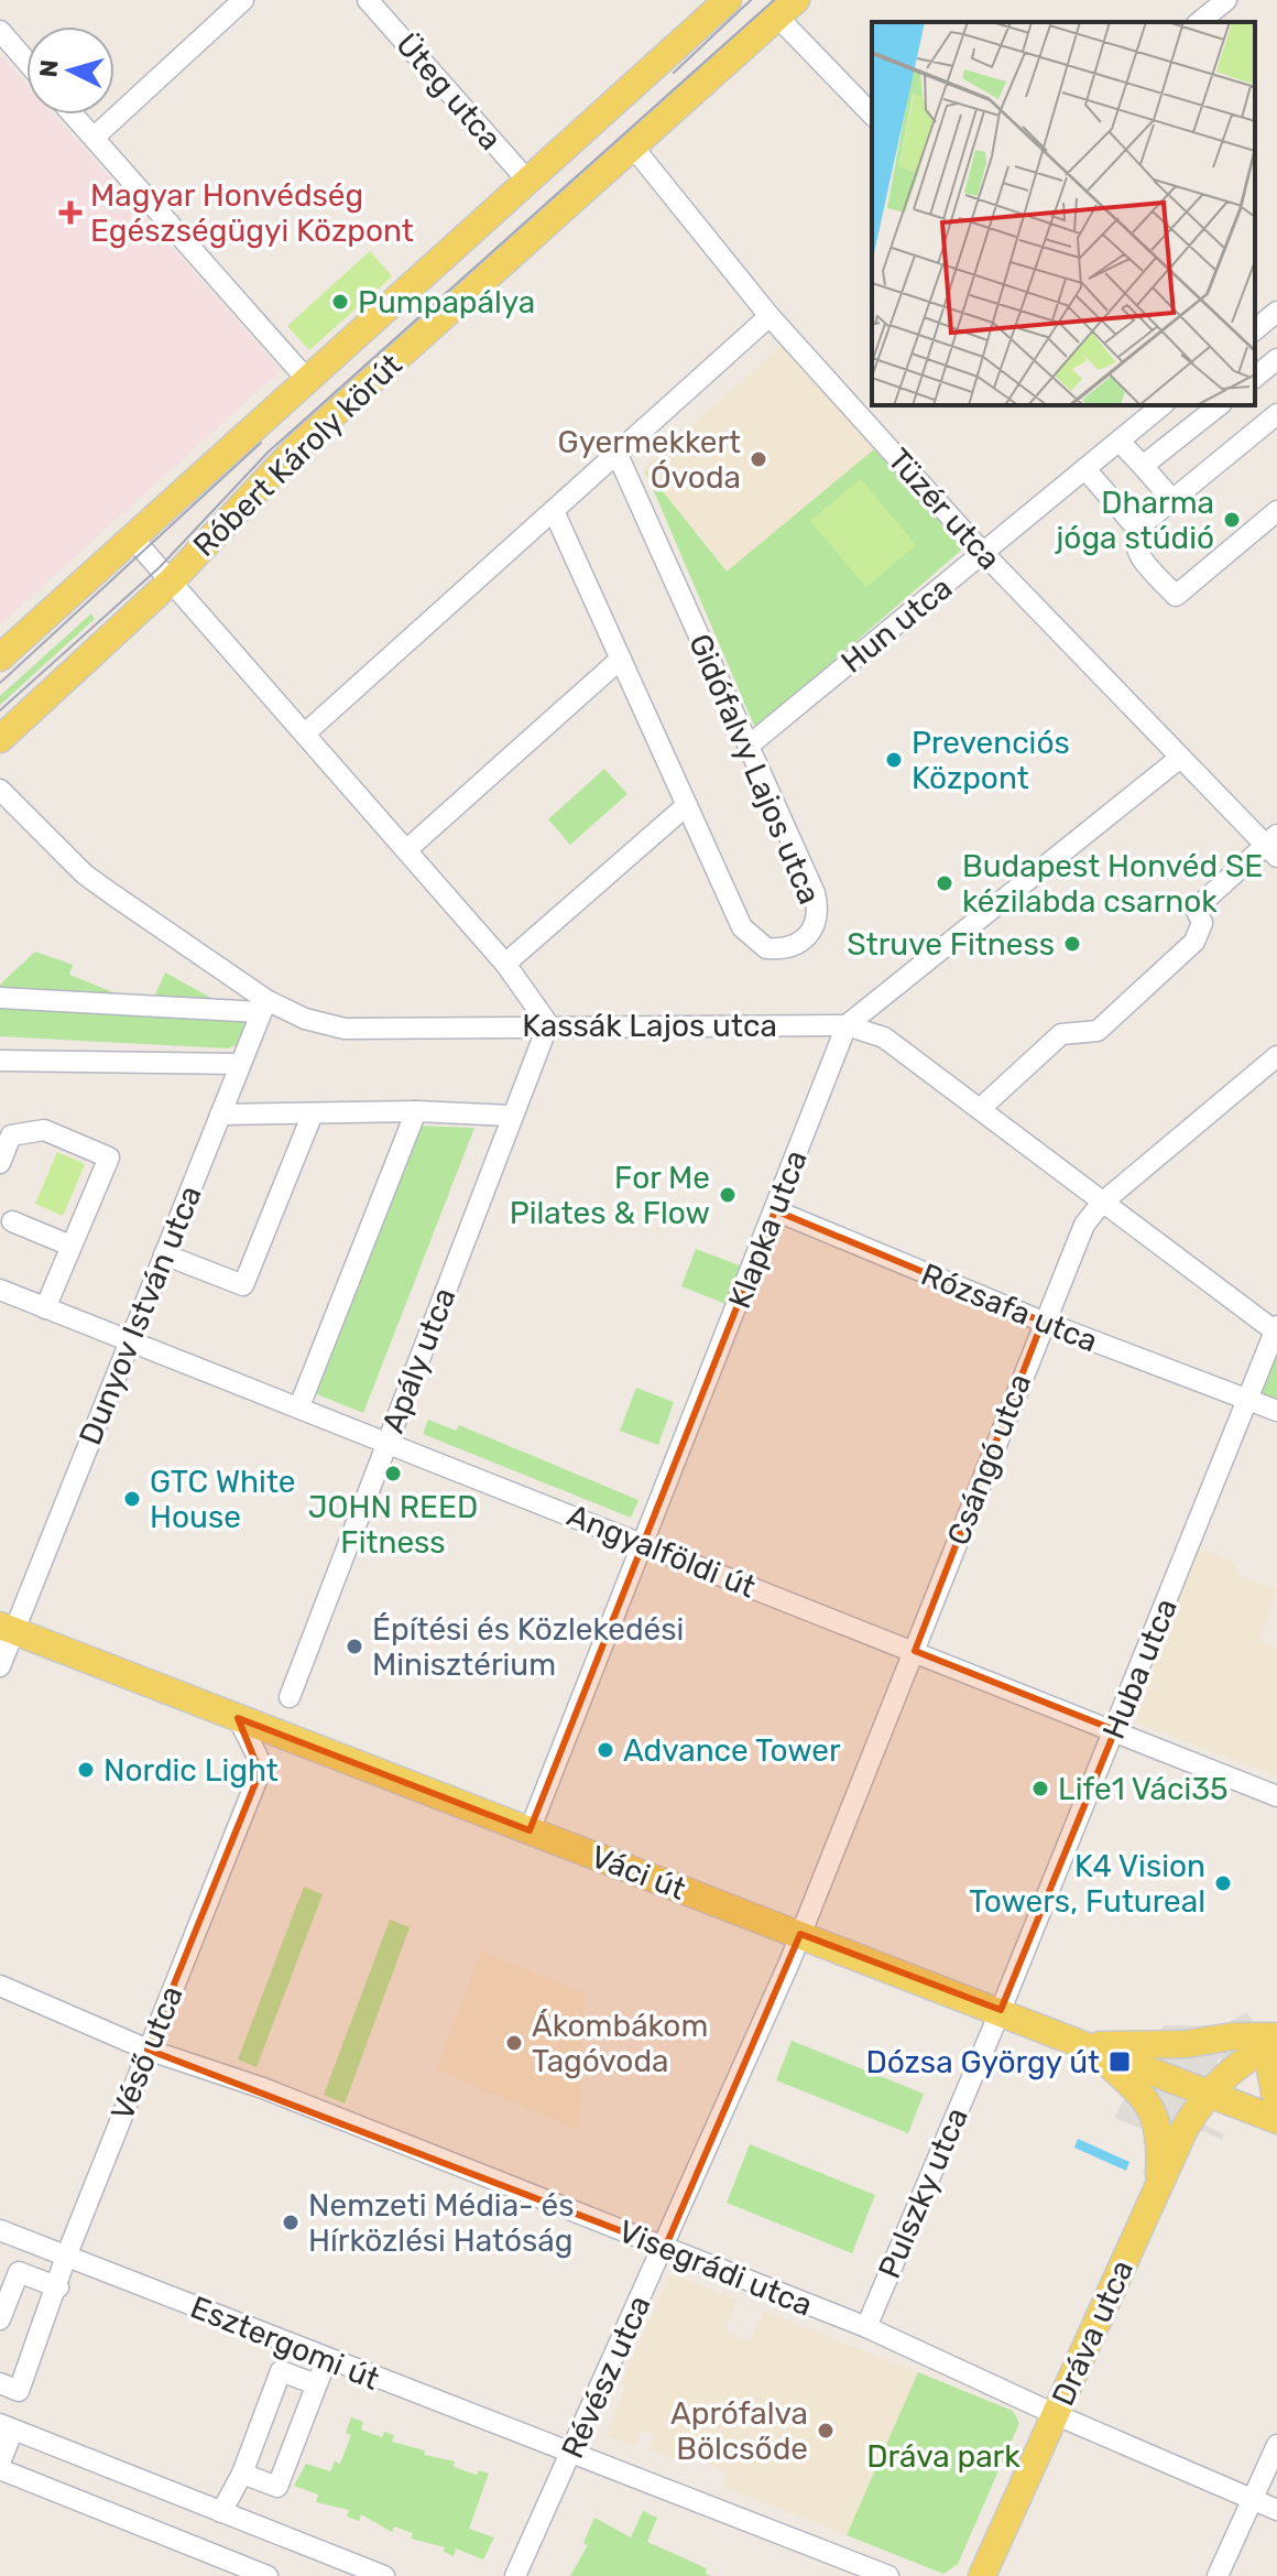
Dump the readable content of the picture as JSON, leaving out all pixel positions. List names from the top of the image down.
{
  "streets": {
    "main road": ["Róbert Károly körút", "Váci út", "Dráva utca"],
    "street": [
      "Üteg utca",
      "Tüzér utca",
      "Hun utca",
      "Gidófalvy Lajos utca",
      "Kassák Lajos utca",
      "Klapka utca",
      "Rózsafa utca",
      "Dunyov István utca",
      "Apály utca",
      "Csángó utca",
      "Angyalföldi út",
      "Huba utca",
      "Véső utca",
      "Pulszky utca",
      "Visegrádi utca",
      "Esztergomi út",
      "Révész utca"
    ]
  },
  "crossings": [
    ["Üteg utca", "Róbert Károly körút"],
    ["Róbert Károly körút", "Tüzér utca"],
    ["Tüzér utca", "Hun utca"],
    ["Hun utca", "Gidófalvy Lajos utca"],
    ["Kassák Lajos utca", "Klapka utca"],
    ["Kassák Lajos utca", "Dunyov István utca"],
    ["Kassák Lajos utca", "Apály utca"],
    ["Kassák Lajos utca", "Csángó utca"],
    ["Kassák Lajos utca", "Huba utca"],
    ["Klapka utca", "Rózsafa utca"],
    ["Klapka utca", "Angyalföldi út"],
    ["Klapka utca", "Váci út"],
    ["Rózsafa utca", "Csángó utca"],
    ["Rózsafa utca", "Huba utca"],
    ["Dunyov István utca", "Angyalföldi út"],
    ["Dunyov István utca", "Váci út"],
    ["Apály utca", "Angyalföldi út"],
    ["Csángó utca", "Angyalföldi út"],
    ["Csángó utca", "Váci út"],
    ["Csángó utca", "Révész utca"],
    ["Angyalföldi út", "Huba utca"],
    ["Huba utca", "Váci út"],
    ["Huba utca", "Pulszky utca"],
    ["Váci út", "Véső utca"],
    ["Váci út", "Pulszky utca"],
    ["Váci út", "Dráva utca"],
    ["Váci út", "Révész utca"],
    ["Véső utca", "Visegrádi utca"],
    ["Véső utca", "Esztergomi út"],
    ["Pulszky utca", "Visegrádi utca"],
    ["Visegrádi utca", "Dráva utca"],
    ["Visegrádi utca", "Révész utca"],
    ["Esztergomi út", "Révész utca"]
  ],
  "parks": ["Dráva park"],
  "places": {
    "health": ["Magyar Honvédség Egészségügyi Központ"],
    "other": [
      "Pumpapálya",
      "Gyermekkert Óvoda",
      "Dharma jóga stúdió",
      "Prevenciós Központ",
      "Budapest Honvéd SE kézilabda csarnok",
      "Struve Fitness",
      "For Me Pilates & Flow",
      "JOHN REED Fitness",
      "GTC White House",
      "Építési és Közlekedési Minisztérium",
      "Advance Tower",
      "Nordic Light",
      "Life1 Váci35",
      "K4 Vision Towers, Futureal",
      "Ákombákom Tagóvoda",
      "Nemzeti Média- és Hírközlési Hatóság",
      "Aprófalva Bölcsőde"
    ],
    "transit": ["Dózsa György út"]
  },
  "north": "left"
}
